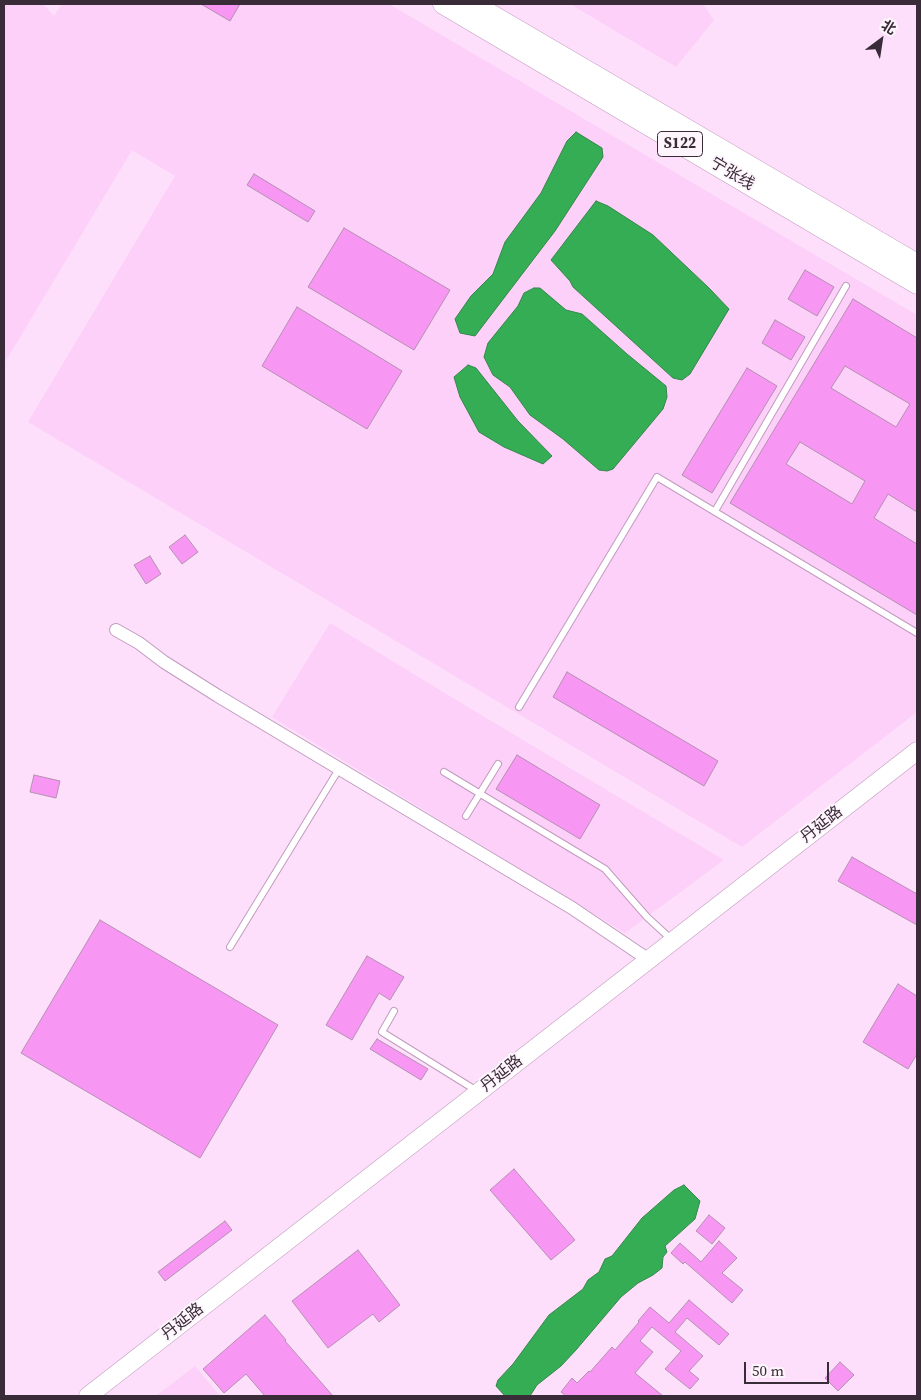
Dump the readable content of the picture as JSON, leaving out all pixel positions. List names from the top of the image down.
{
  "streets": {
    "main road": ["S122", "宁张线", "丹延路"]
  },
  "scale_bar": "50 m",
  "north": "top right"
}
